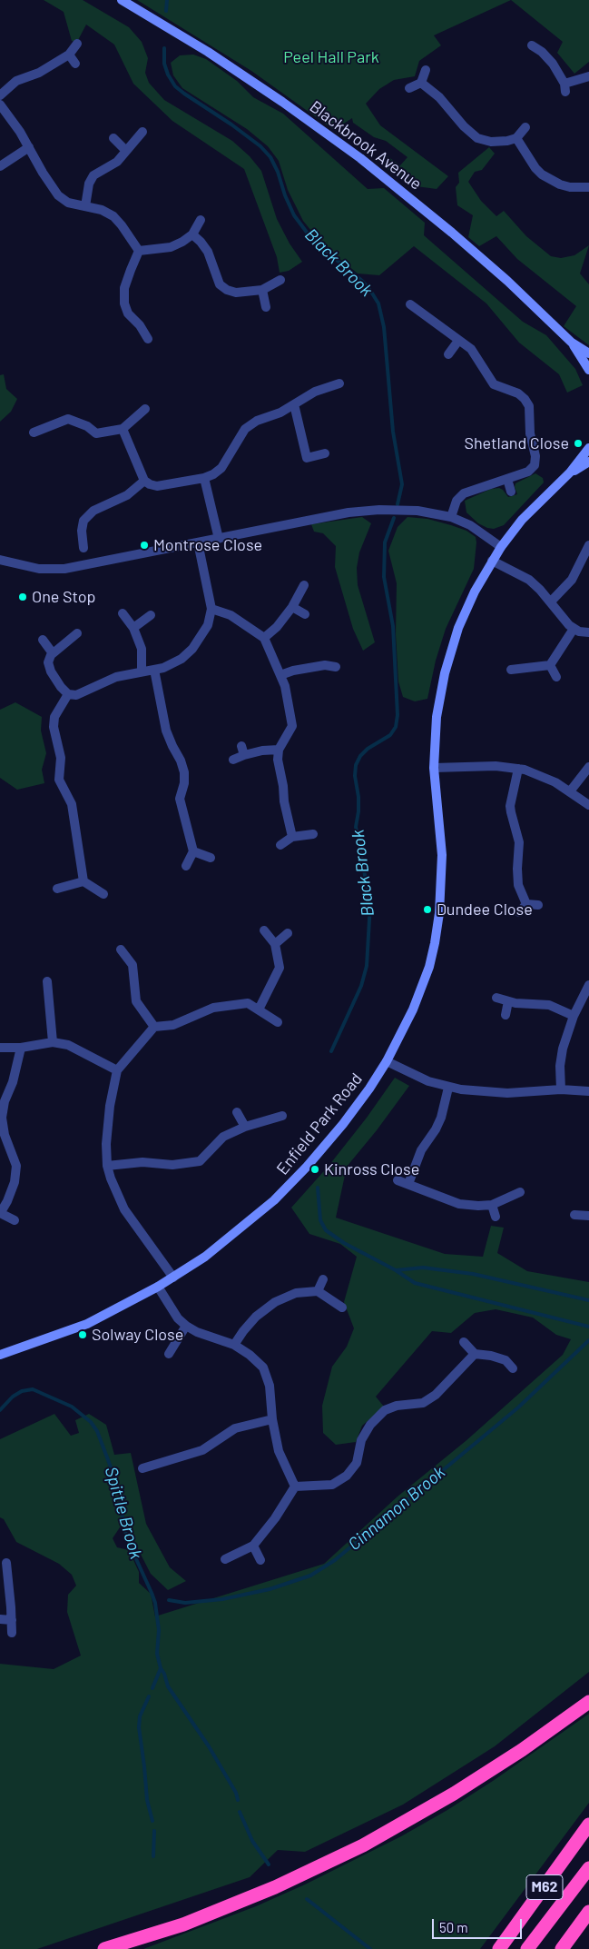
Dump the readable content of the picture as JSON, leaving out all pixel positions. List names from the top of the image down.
{
  "streets": {
    "highway": ["M62"],
    "street": ["Blackbrook Avenue", "Enfield Park Road"]
  },
  "water": ["Black Brook", "Cinnamon Brook", "Spittle Brook"],
  "parks": ["Peel Hall Park"],
  "places": [
    "Shetland Close",
    "Montrose Close",
    "One Stop",
    "Dundee Close",
    "Kinross Close",
    "Solway Close"
  ],
  "scale_bar": "50 m"
}
